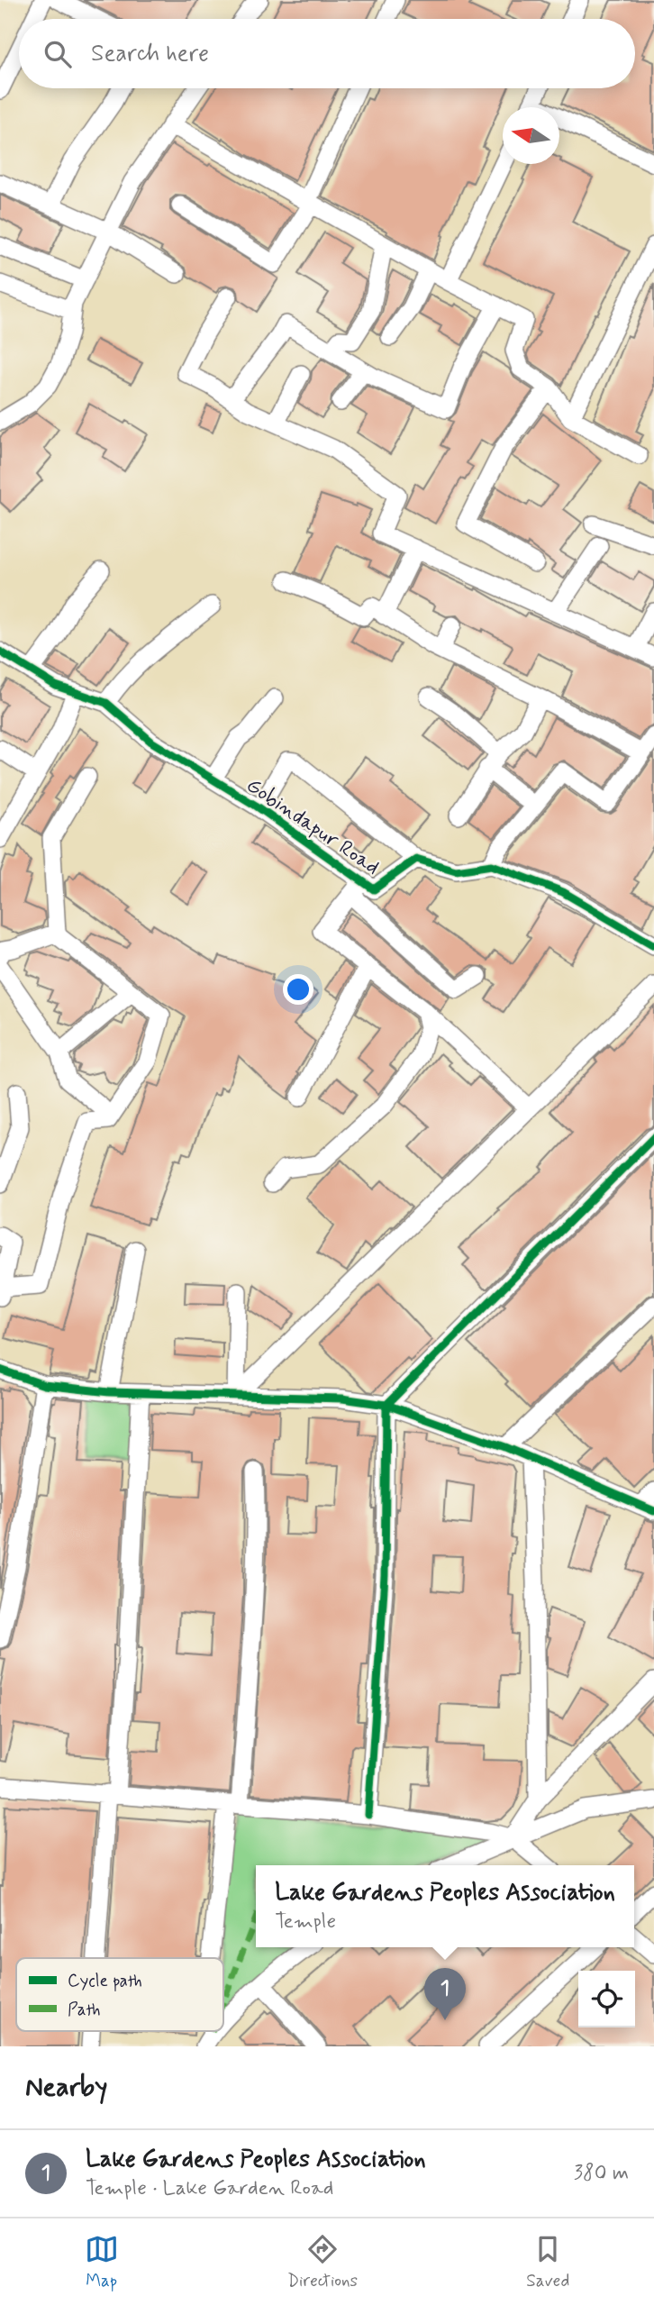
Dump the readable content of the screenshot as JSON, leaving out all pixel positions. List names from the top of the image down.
{
  "streets": {
    "street": ["Gobindapur Road"]
  },
  "legend": ["Cycle path", "Path"],
  "north": "left",
  "page": {
    "search": "Search here",
    "popup": ["Lake Gardens Peoples Association", "Temple"],
    "pins": "1",
    "heading": "Nearby",
    "list": [
      {
        "mark": "1",
        "name": "Lake Gardens Peoples Association",
        "note": "Temple · Lake Garden Road",
        "value": "380 m"
      }
    ],
    "nav": ["Map", "Directions", "Saved"]
  }
}
